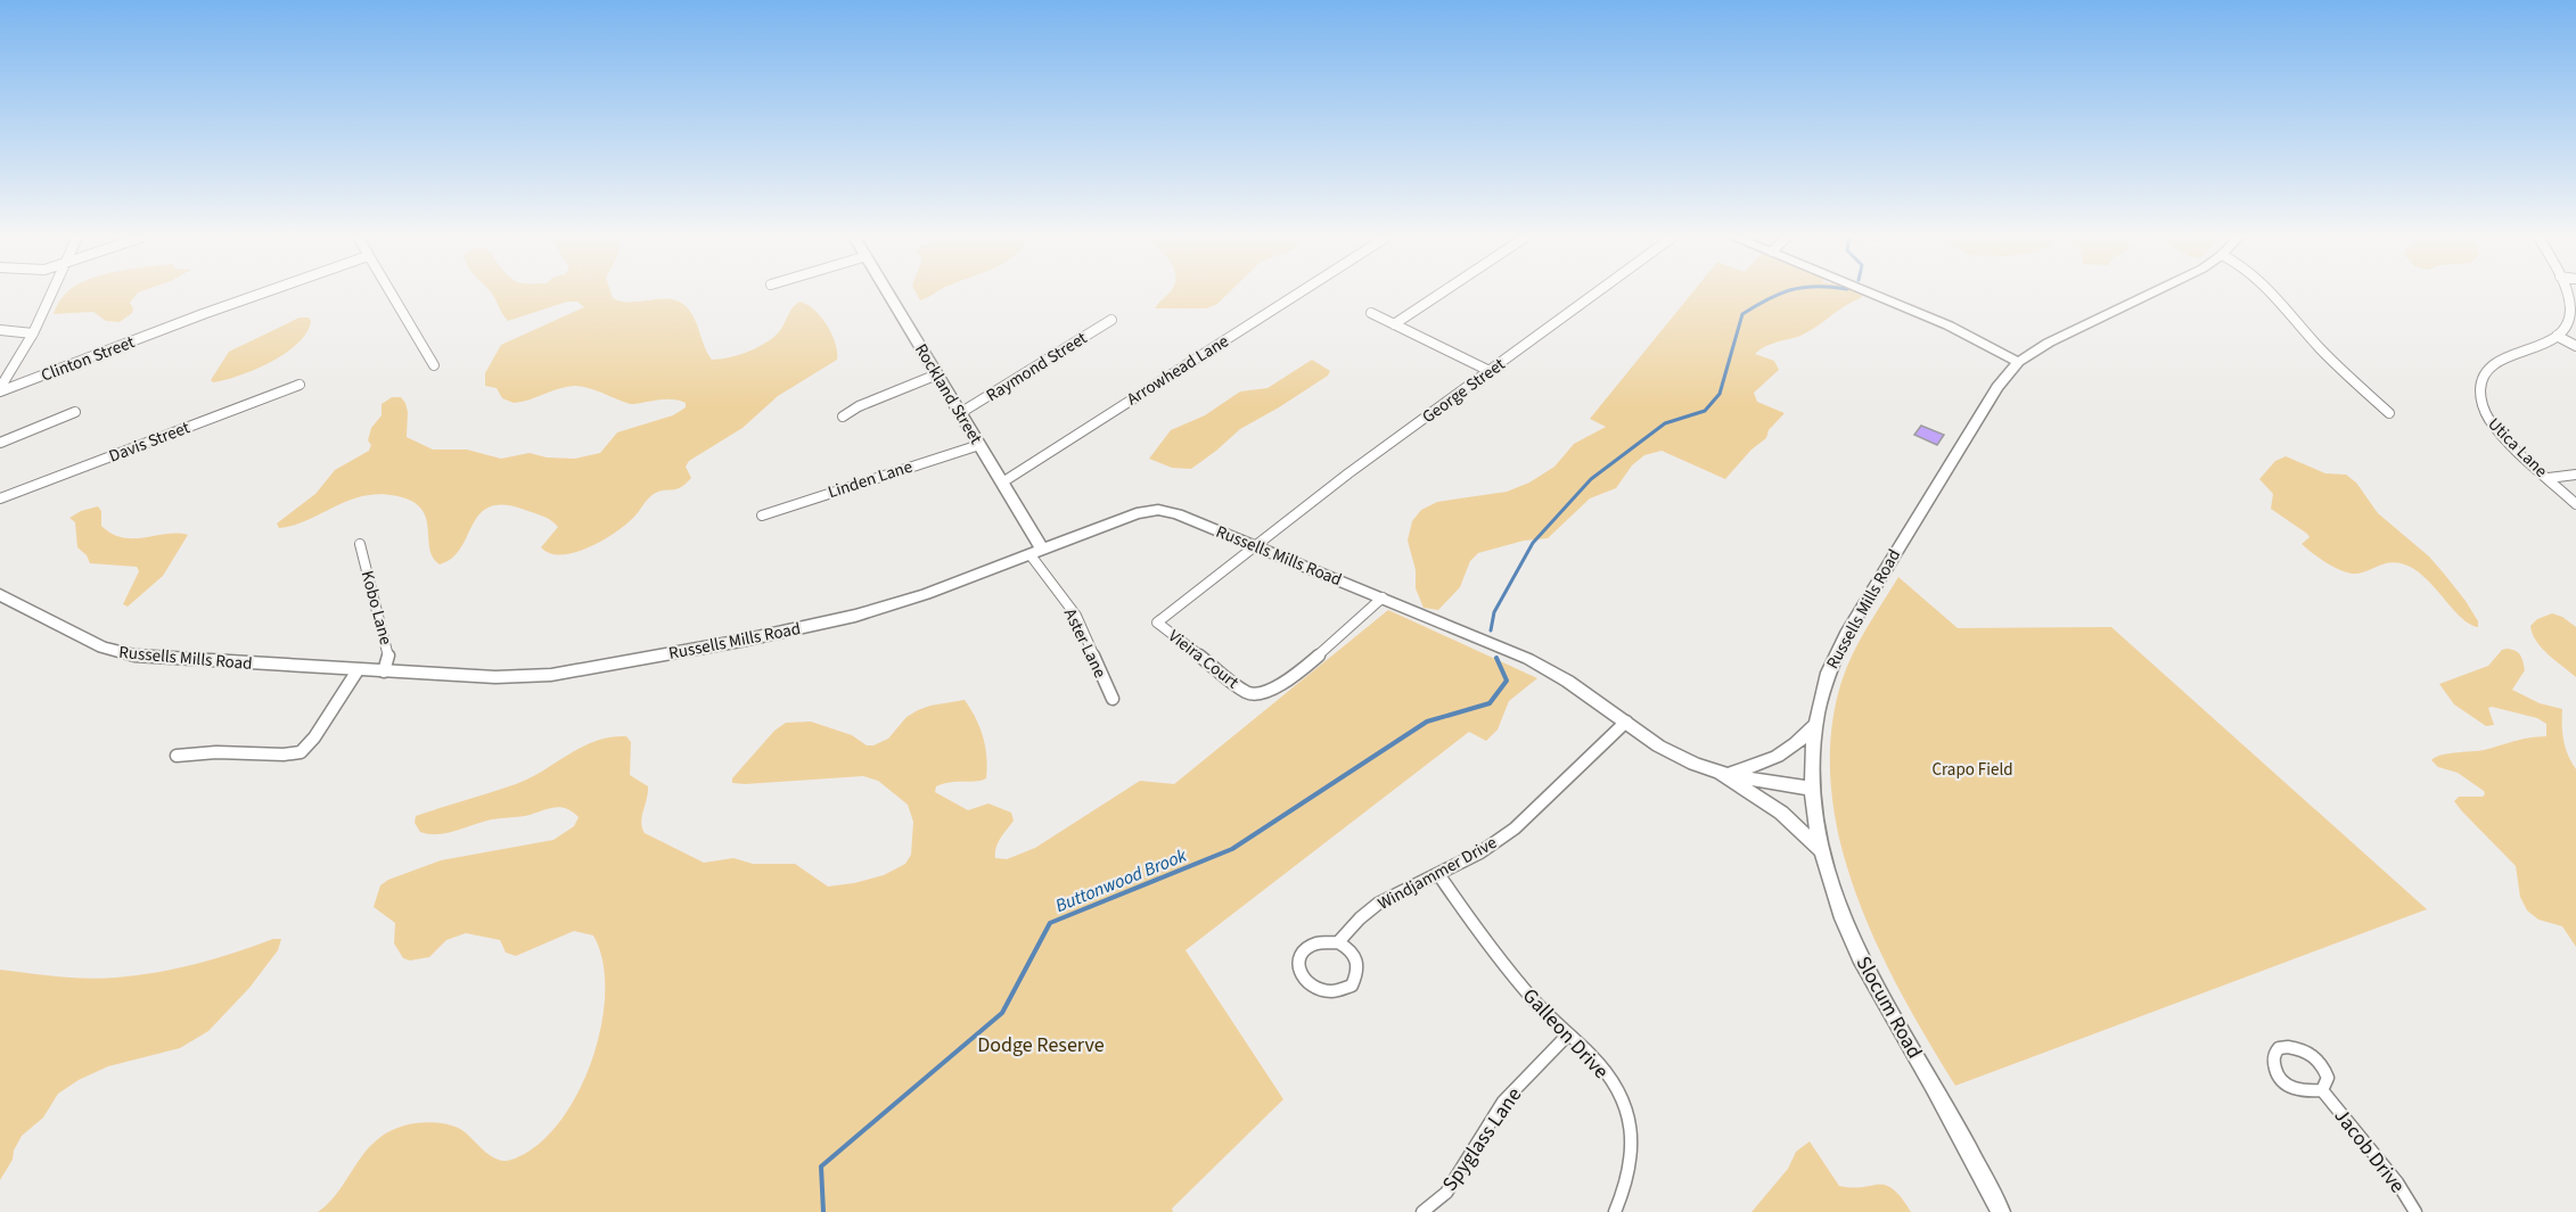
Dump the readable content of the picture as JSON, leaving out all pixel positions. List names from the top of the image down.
{
  "streets": {
    "main road": ["Rockland Street", "Russells Mills Road", "Slocum Road"],
    "street": [
      "Clinton Street",
      "Raymond Street",
      "Arrowhead Lane",
      "George Street",
      "Davis Street",
      "Utica Lane",
      "Linden Lane",
      "Kobo Lane",
      "Aster Lane",
      "Vieira Court",
      "Windjammer Drive",
      "Galleon Drive",
      "Spyglass Lane",
      "Jacob Drive"
    ]
  },
  "crossings": [
    ["Raymond Street", "Rockland Street"],
    ["Arrowhead Lane", "Rockland Street"],
    ["George Street", "Russells Mills Road"],
    ["George Street", "Vieira Court"],
    ["Rockland Street", "Linden Lane"],
    ["Rockland Street", "Russells Mills Road"],
    ["Rockland Street", "Aster Lane"],
    ["Russells Mills Road", "Kobo Lane"],
    ["Russells Mills Road", "Aster Lane"],
    ["Russells Mills Road", "Vieira Court"],
    ["Russells Mills Road", "Windjammer Drive"],
    ["Russells Mills Road", "Slocum Road"],
    ["Windjammer Drive", "Galleon Drive"],
    ["Galleon Drive", "Spyglass Lane"]
  ],
  "water": ["Buttonwood Brook"],
  "parks": ["Crapo Field", "Dodge Reserve"]
}
